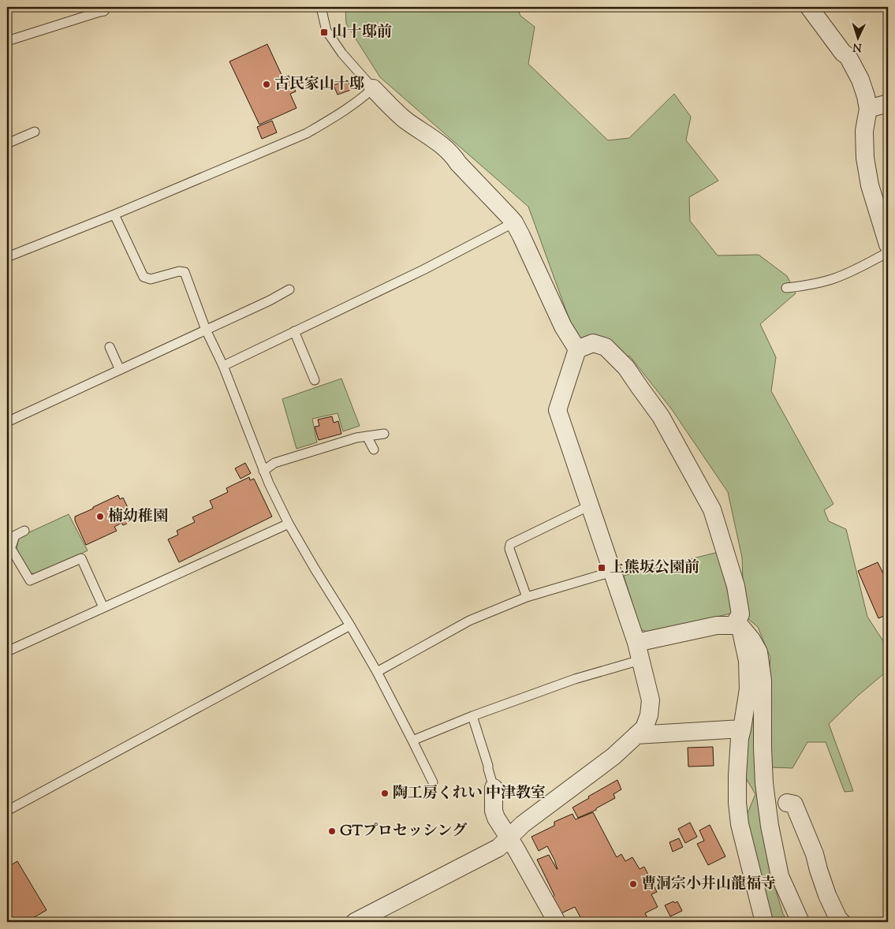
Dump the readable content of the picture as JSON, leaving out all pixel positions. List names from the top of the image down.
{
  "places": {
    "transit": ["山十邸前", "上熊坂公園前"],
    "other": [
      "古民家山十邸",
      "楠幼稚園",
      "陶工房くれい 中津教室",
      "GTプロセッシング",
      "曹洞宗小井山龍福寺"
    ]
  },
  "north": "bottom"
}
